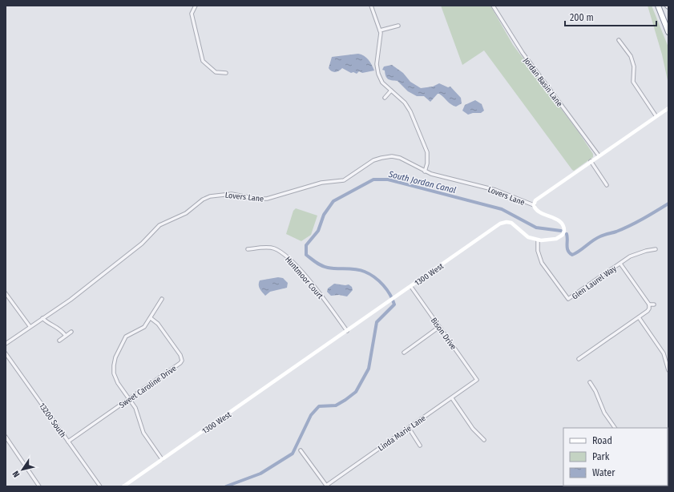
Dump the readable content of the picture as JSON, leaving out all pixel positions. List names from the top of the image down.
{
  "streets": {
    "street": [
      "Jordan Basin Lane",
      "Lovers Lane",
      "1300 West",
      "Huntmoor Court",
      "Glen Laurel Way",
      "Bison Drive",
      "Sweet Caroline Drive",
      "13200 South",
      "Linda Marie Lane"
    ]
  },
  "crossings": [
    ["Lovers Lane", "1300 West"],
    ["1300 West", "Huntmoor Court"],
    ["1300 West", "Glen Laurel Way"],
    ["1300 West", "Bison Drive"],
    ["Bison Drive", "Linda Marie Lane"],
    ["Sweet Caroline Drive", "13200 South"]
  ],
  "water": ["South Jordan Canal"],
  "legend": ["Road", "Park", "Water"],
  "scale_bar": "200 m",
  "north": "bottom left"
}
